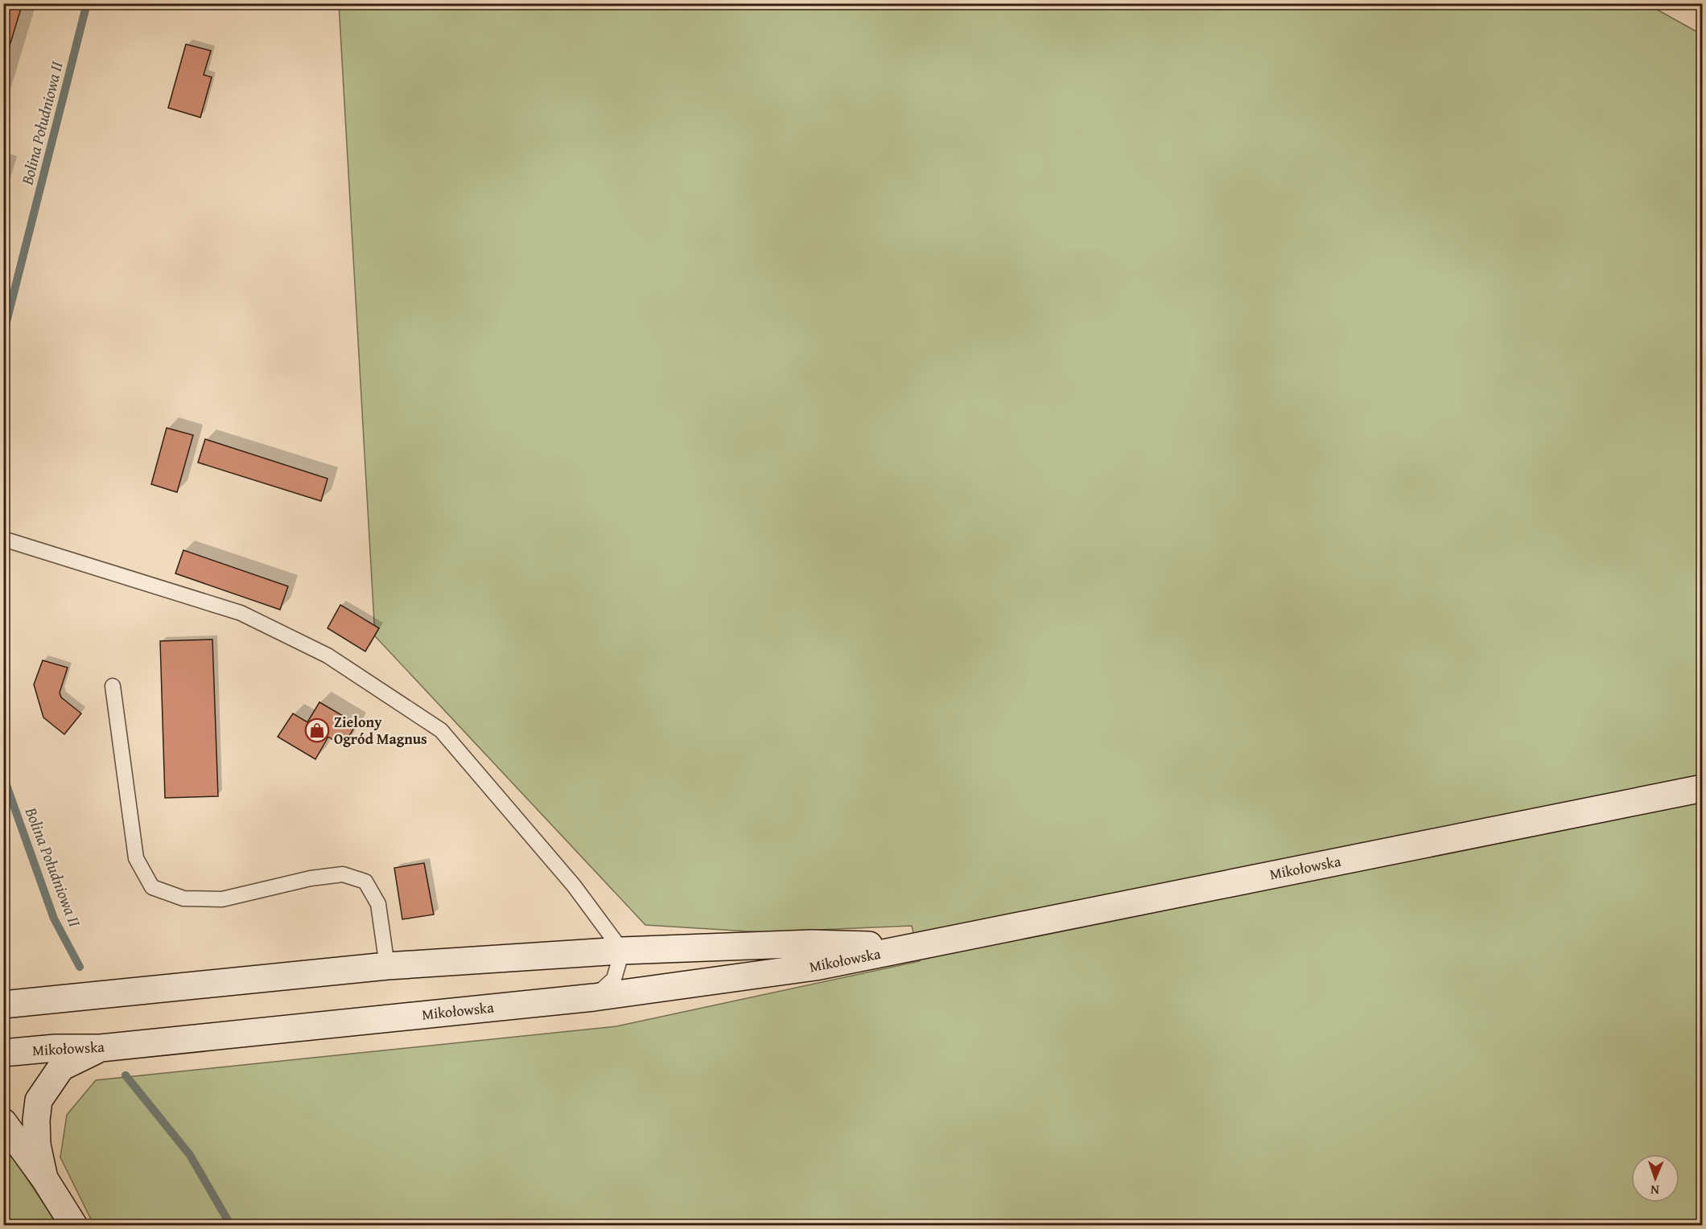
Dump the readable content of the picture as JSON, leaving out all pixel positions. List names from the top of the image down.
{
  "streets": {
    "street": ["Mikołowska"]
  },
  "water": ["Bolina Południowa II"],
  "places": {
    "shop": ["Zielony Ogród Magnus"]
  },
  "north": "bottom"
}
